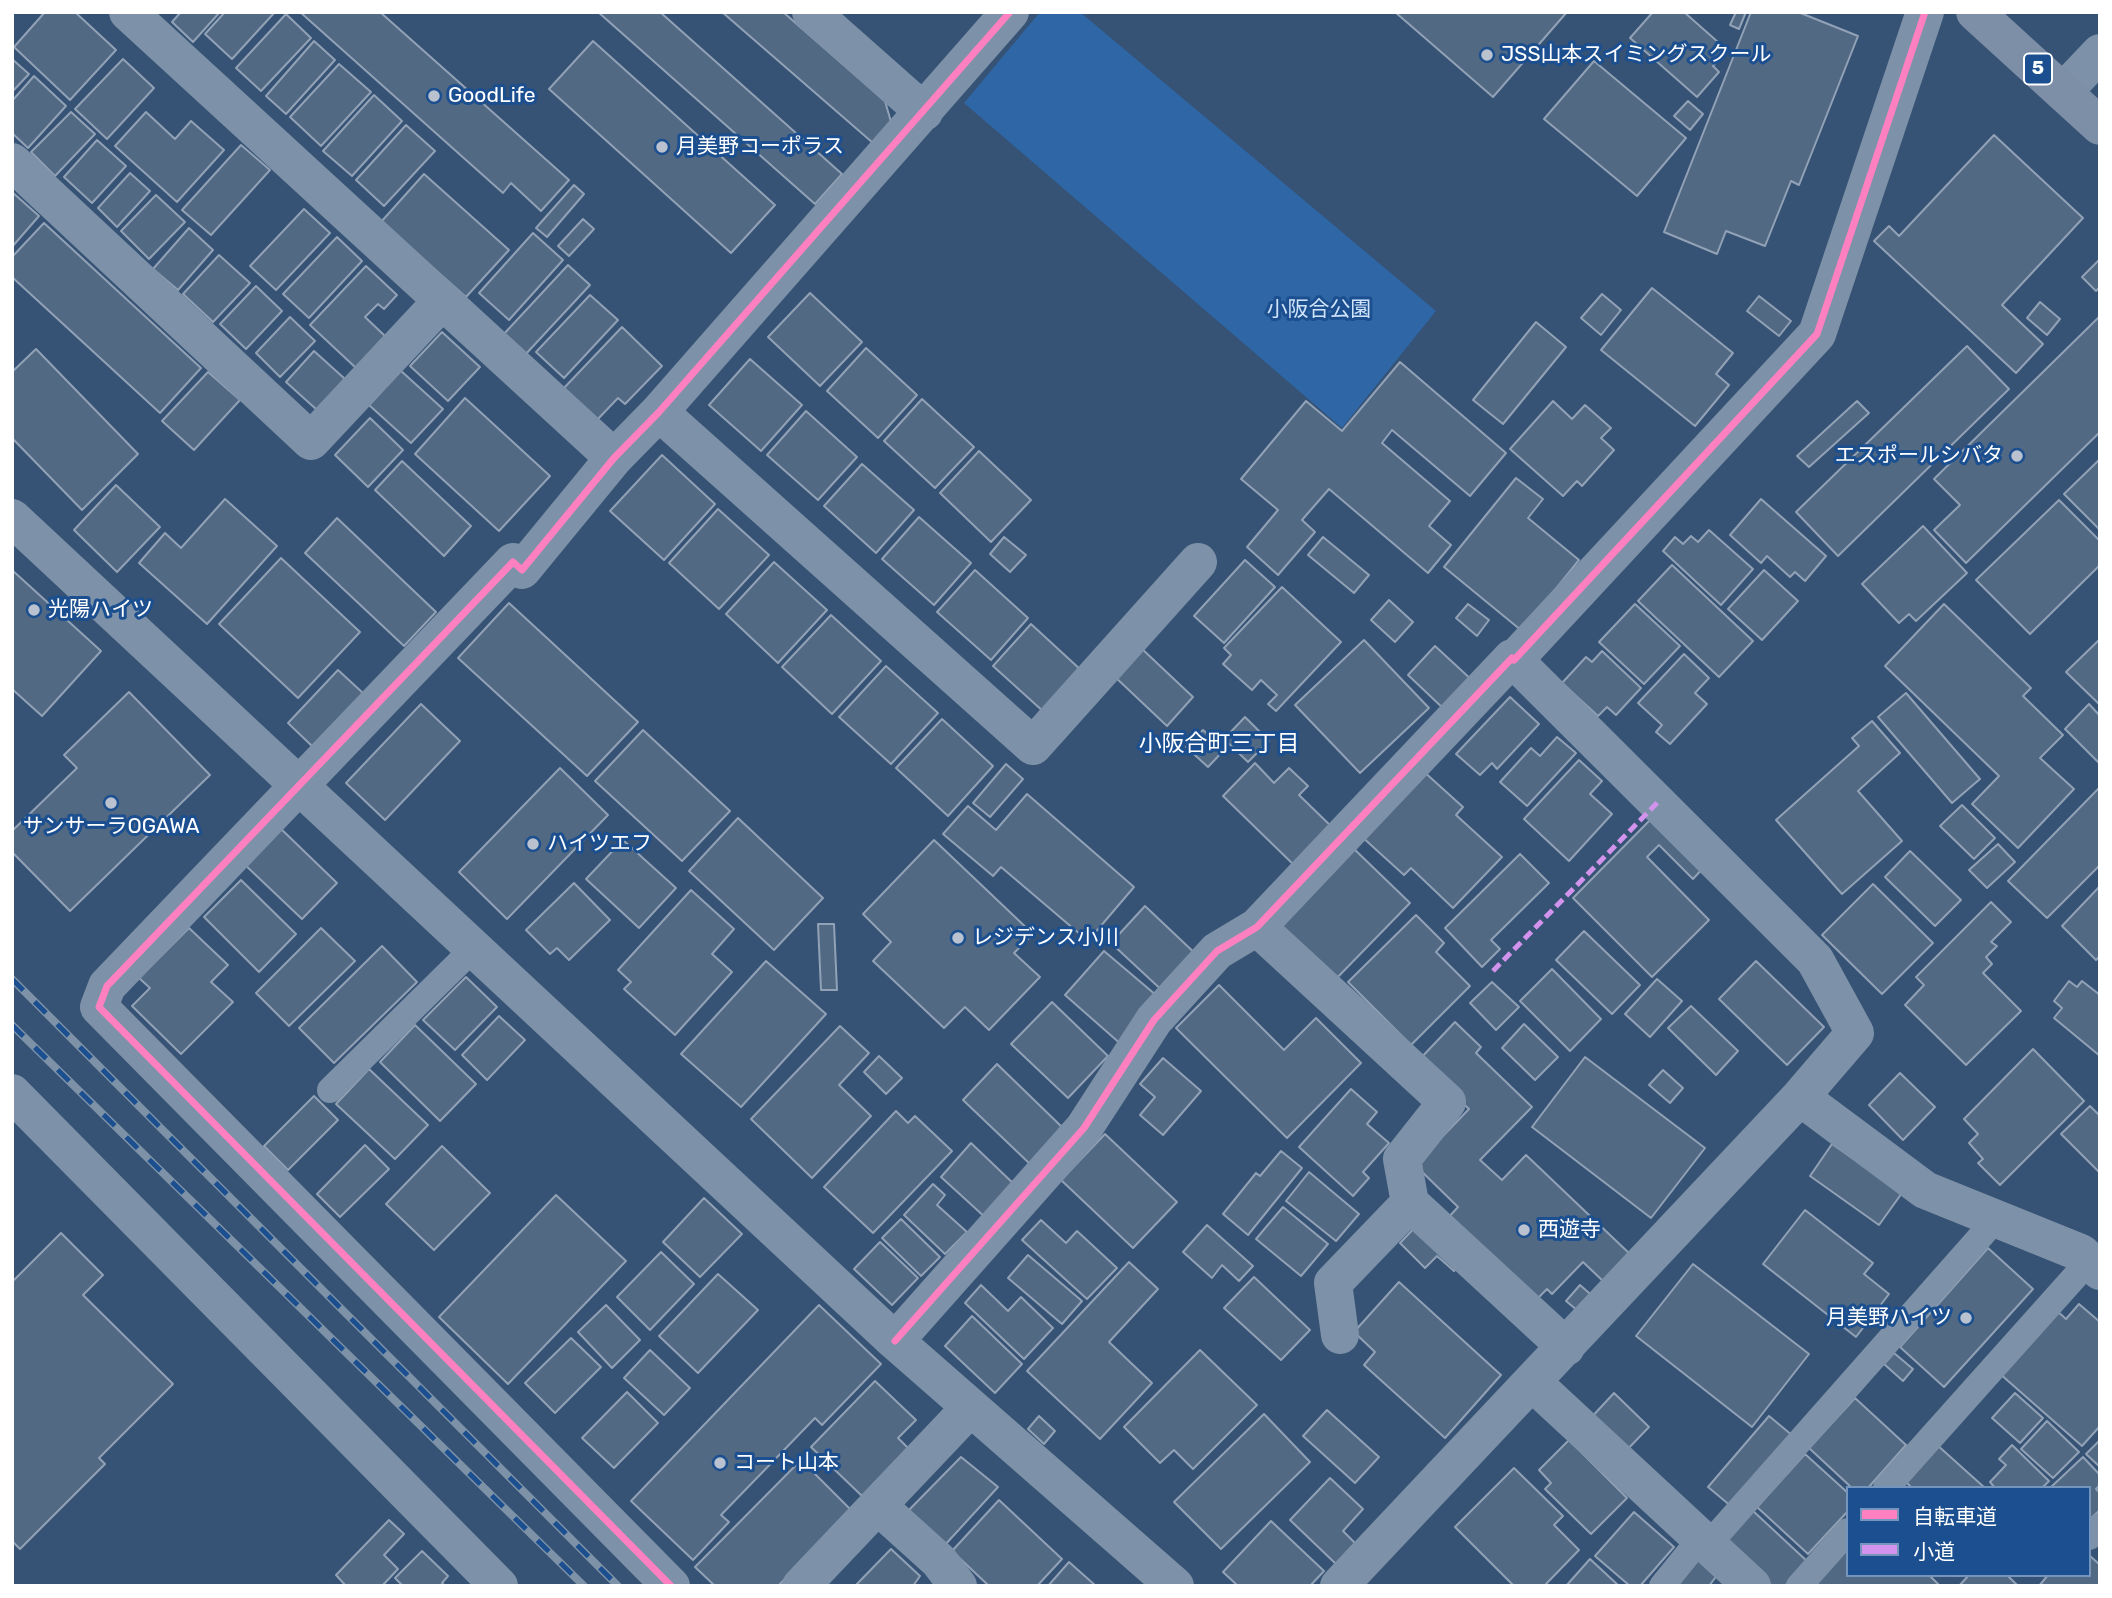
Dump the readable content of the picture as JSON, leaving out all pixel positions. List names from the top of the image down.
{
  "streets": {
    "main road": ["5"]
  },
  "districts": ["小阪合町三丁目"],
  "parks": ["小阪合公園"],
  "places": [
    "JSS山本スイミングスクール",
    "GoodLife",
    "月美野コーポラス",
    "エスポールシバタ",
    "光陽ハイツ",
    "サンサーラOGAWA",
    "ハイツエフ",
    "レジデンス小川",
    "西遊寺",
    "月美野ハイツ",
    "コート山本"
  ],
  "legend": ["自転車道", "小道"]
}
